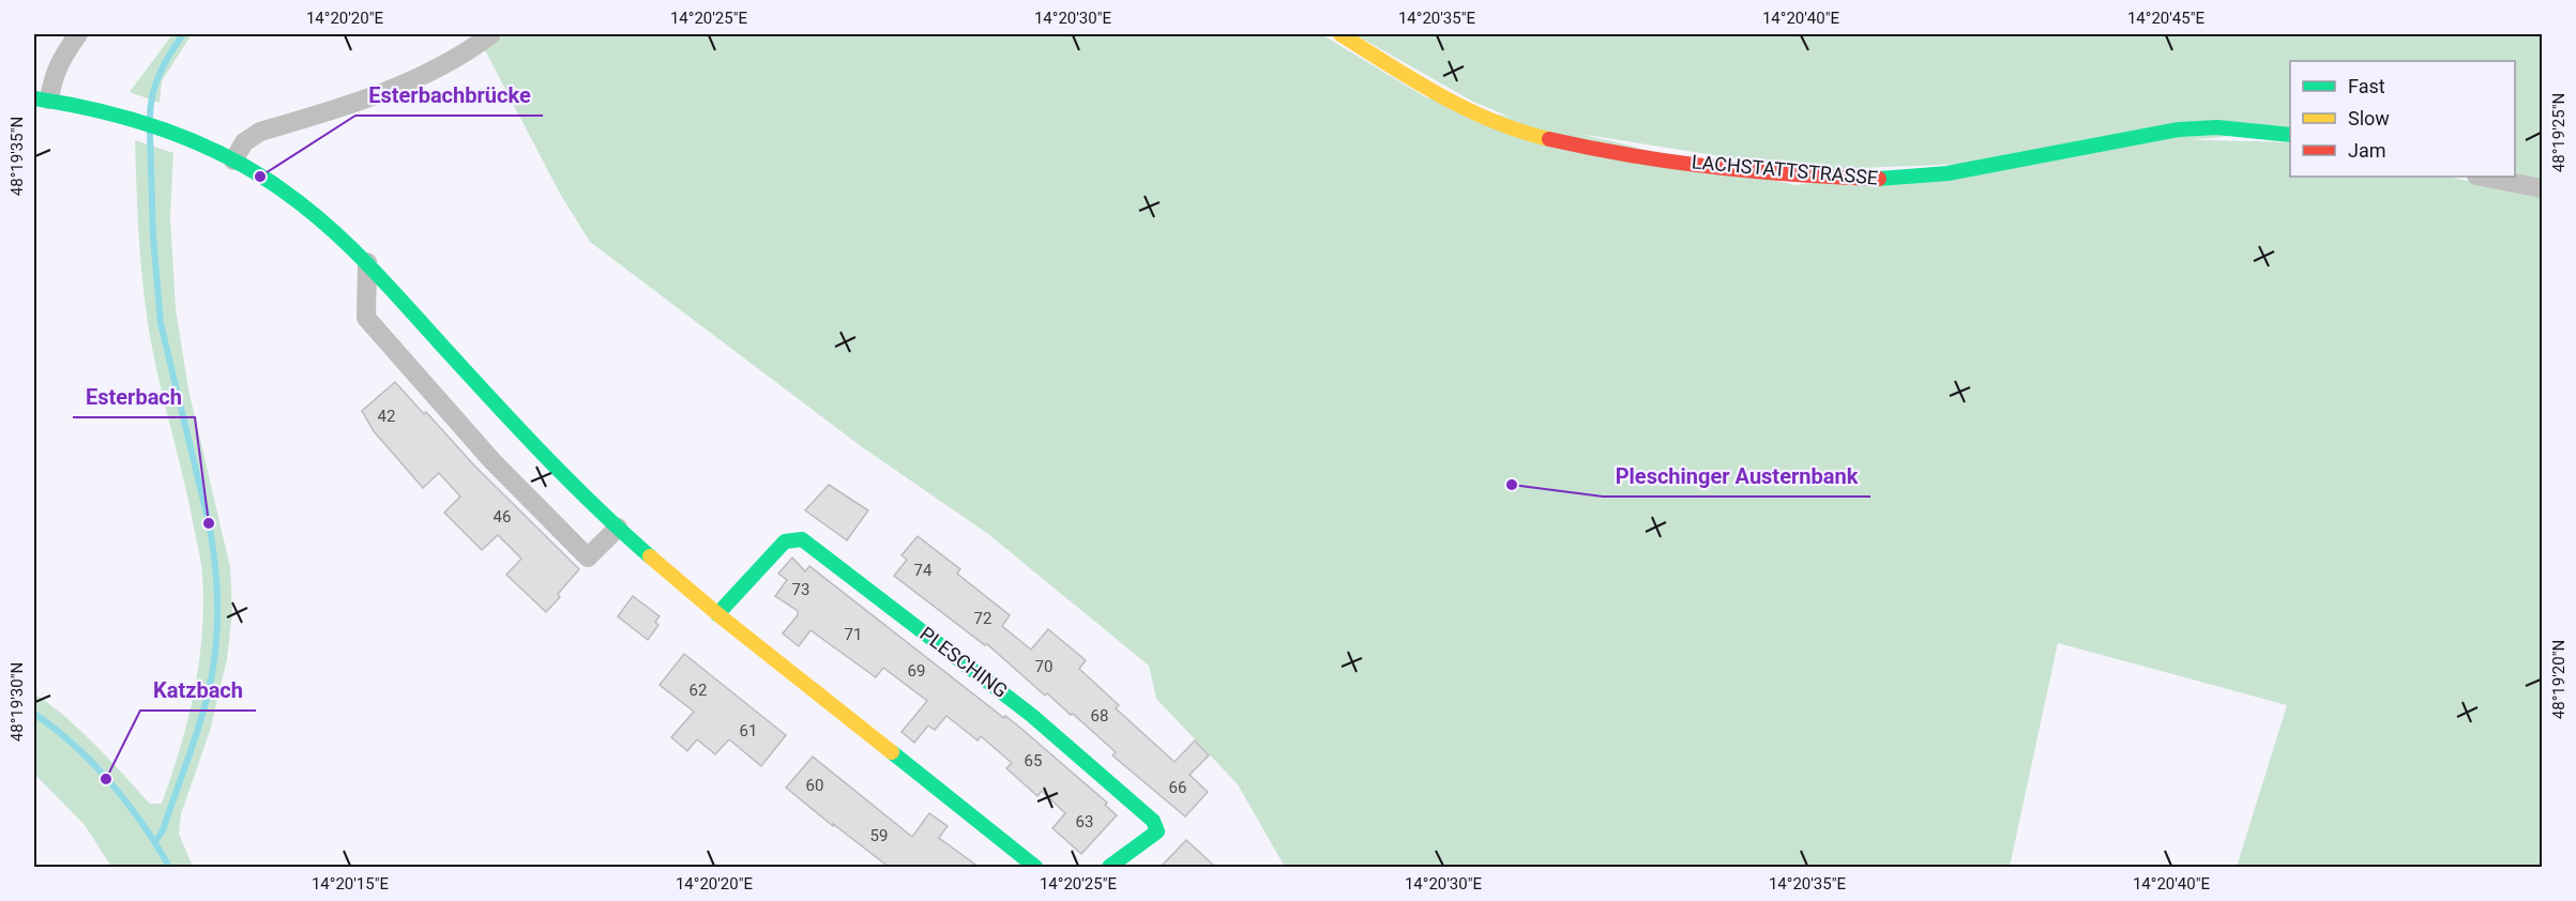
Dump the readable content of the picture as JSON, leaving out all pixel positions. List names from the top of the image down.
{
  "streets": {
    "street": ["LACHSTATTSTRASSE", "PLESCHING"]
  },
  "places": [
    "Esterbachbrücke",
    "Pleschinger Austernbank",
    "Esterbach",
    "Katzbach"
  ],
  "house_numbers": [
    "42",
    "46",
    "74",
    "73",
    "72",
    "71",
    "70",
    "69",
    "62",
    "68",
    "61",
    "65",
    "60",
    "66",
    "63",
    "59"
  ],
  "legend": ["Fast", "Slow", "Jam"],
  "coordinates": [
    "14°20'20\"E",
    "14°20'25\"E",
    "14°20'30\"E",
    "14°20'35\"E",
    "14°20'40\"E",
    "14°20'45\"E",
    "48°19'25\"N",
    "48°19'35\"N",
    "48°19'20\"N",
    "48°19'30\"N",
    "14°20'15\"E"
  ]
}
